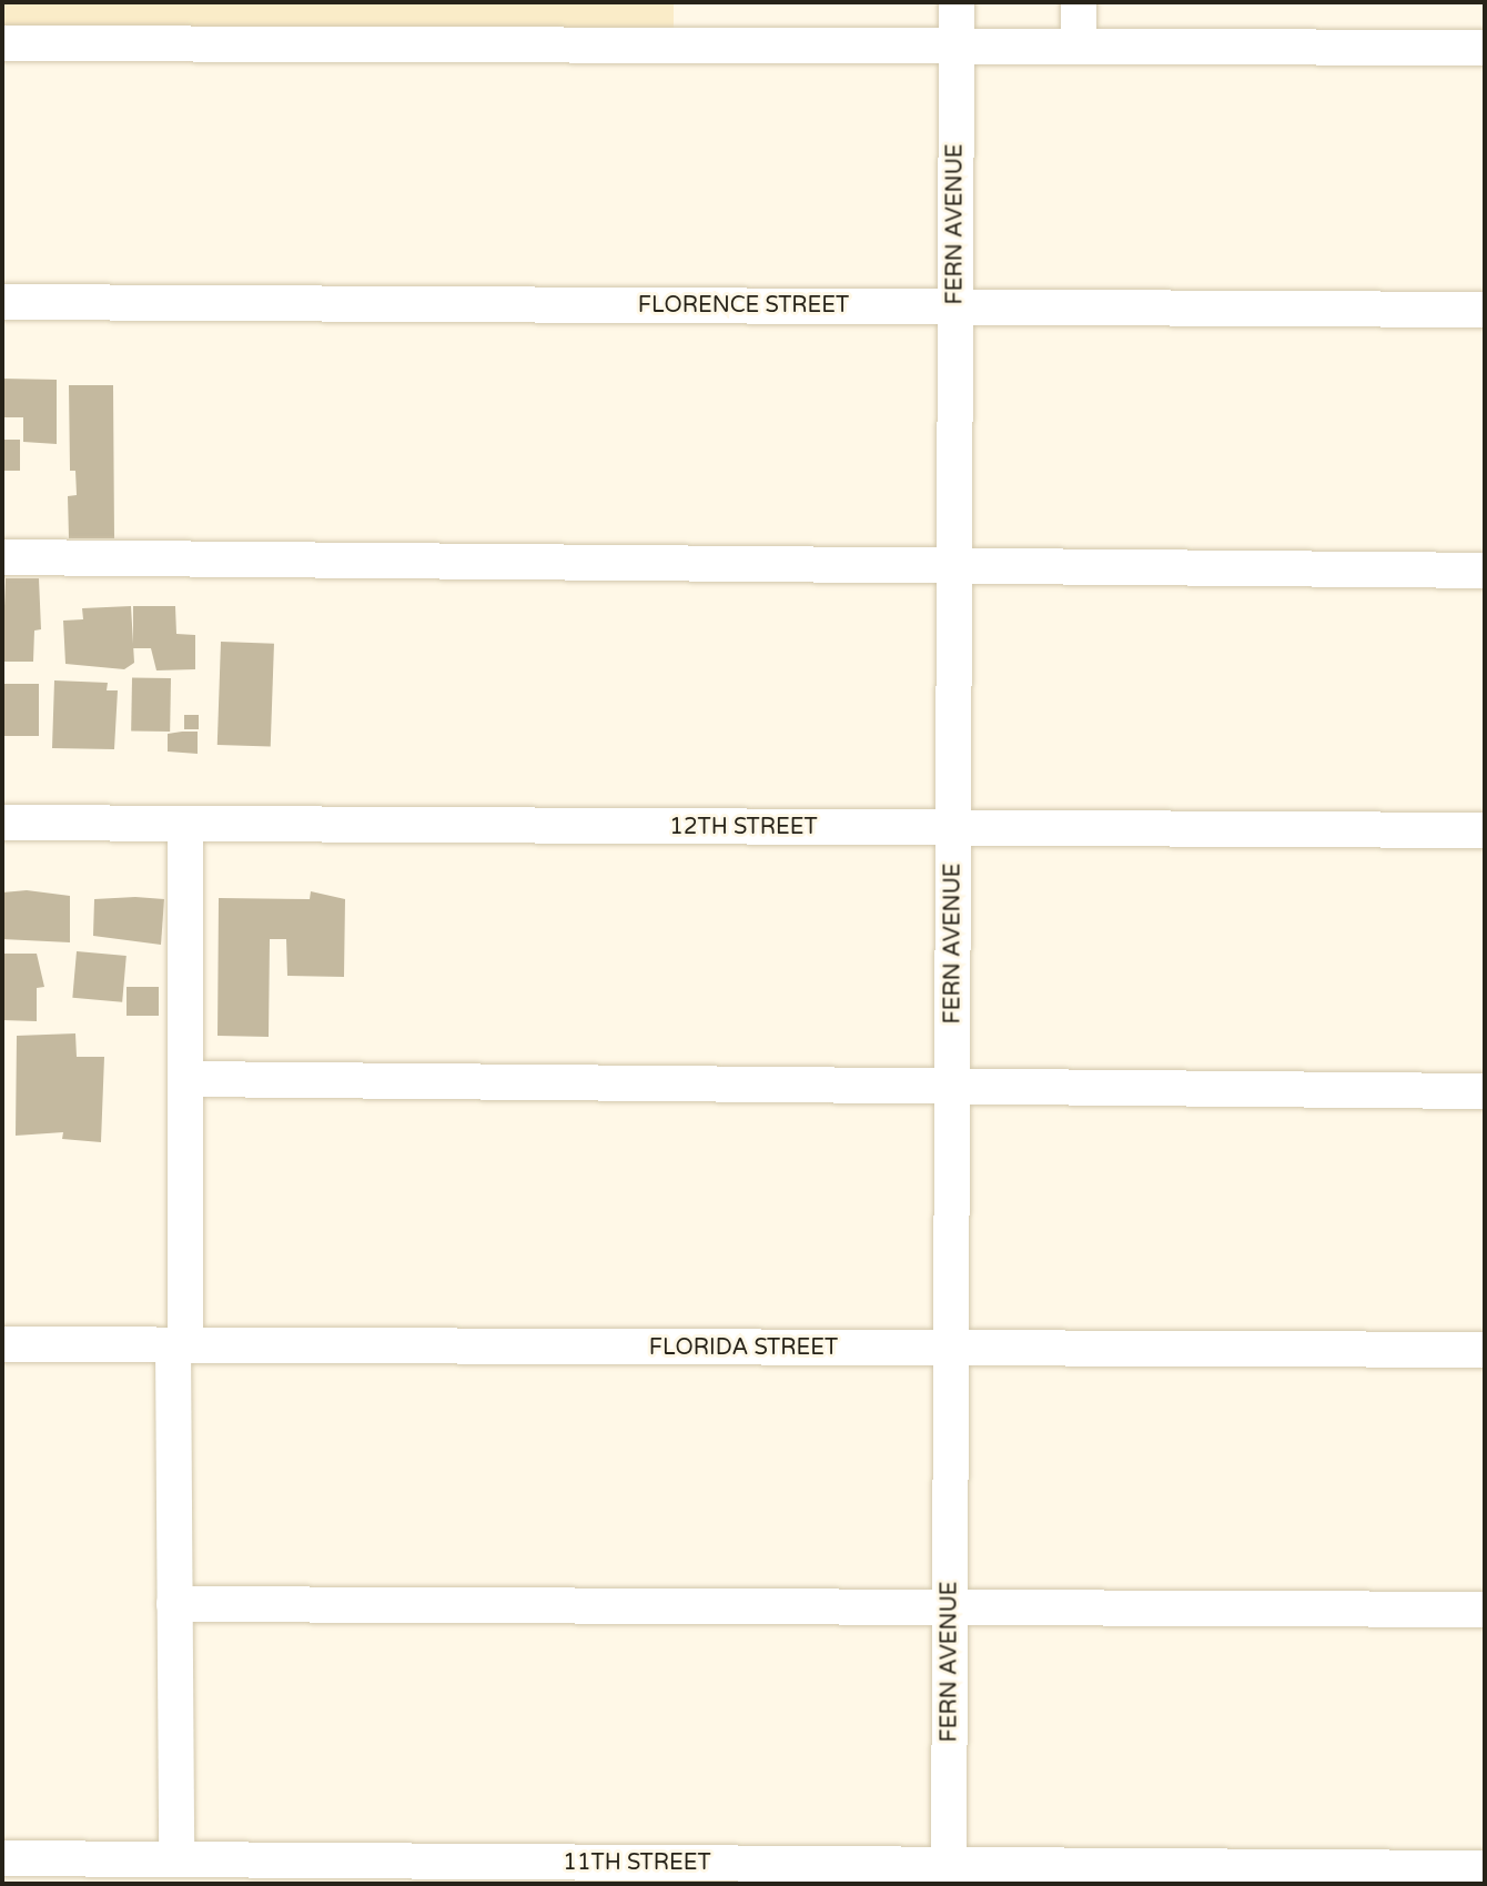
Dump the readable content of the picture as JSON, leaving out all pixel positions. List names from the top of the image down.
{
  "streets": {
    "street": [
      "FERN AVENUE",
      "FLORENCE STREET",
      "12TH STREET",
      "FLORIDA STREET",
      "11TH STREET"
    ]
  },
  "crossings": [
    ["FERN AVENUE", "FLORENCE STREET"],
    ["FERN AVENUE", "12TH STREET"],
    ["FERN AVENUE", "FLORIDA STREET"],
    ["FERN AVENUE", "11TH STREET"]
  ]
}
